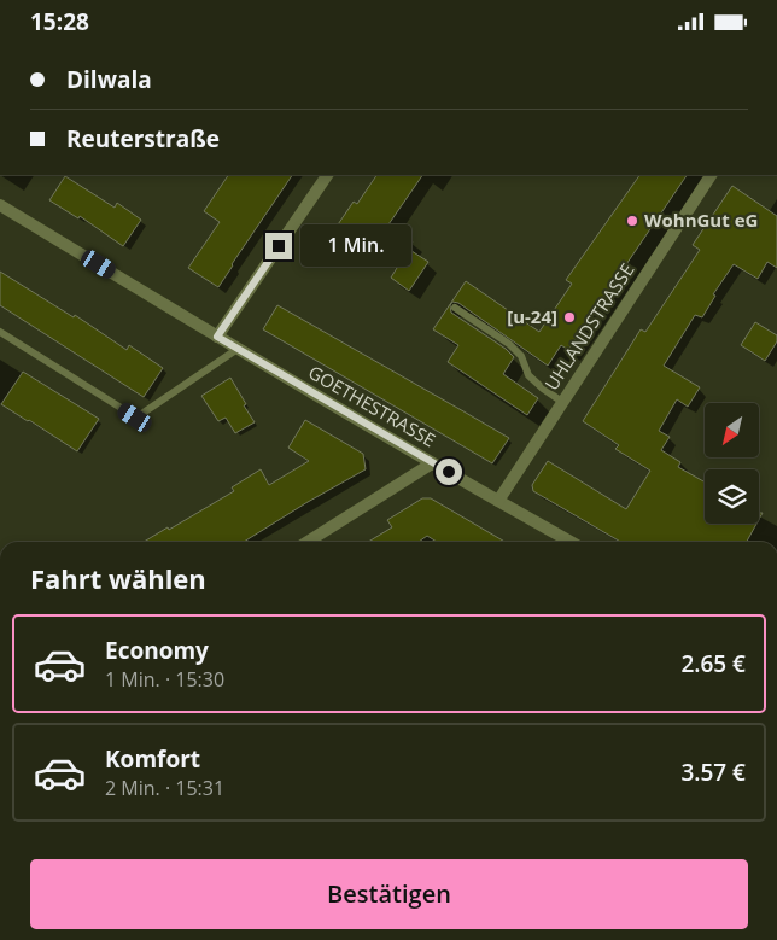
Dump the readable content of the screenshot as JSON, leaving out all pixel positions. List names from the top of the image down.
{
  "streets": {
    "street": ["UHLANDSTRASSE", "GOETHESTRASSE"]
  },
  "crossings": [
    ["UHLANDSTRASSE", "GOETHESTRASSE"]
  ],
  "places": ["WohnGut eG", "[u-24]"],
  "north": "bottom left",
  "page": {
    "status": "15:28",
    "banner": ["Dilwala", "Reuterstraße"],
    "bubble": "1 Min.",
    "heading": "Fahrt wählen",
    "list": [
      {
        "name": "Economy",
        "note": "1 Min. · 15:30",
        "value": "2.65 €"
      },
      {
        "name": "Komfort",
        "note": "2 Min. · 15:31",
        "value": "3.57 €"
      }
    ],
    "buttons": "Bestätigen"
  }
}
